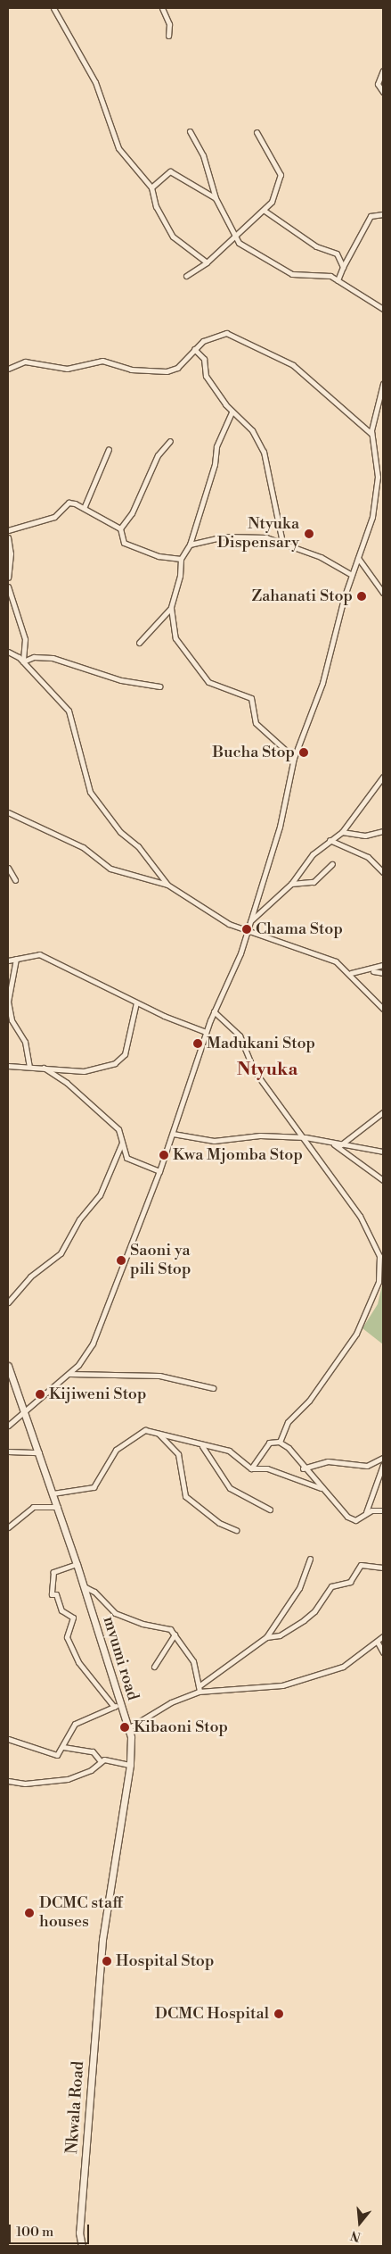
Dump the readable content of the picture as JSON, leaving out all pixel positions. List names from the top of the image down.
{
  "streets": {
    "street": ["mvumi road", "Nkwala Road"]
  },
  "crossings": [
    ["mvumi road", "Nkwala Road"]
  ],
  "districts": ["Ntyuka"],
  "places": [
    "Ntyuka Dispensary",
    "Zahanati Stop",
    "Bucha Stop",
    "Chama Stop",
    "Madukani Stop",
    "Kwa Mjomba Stop",
    "Saoni ya pili Stop",
    "Kijiweni Stop",
    "Kibaoni Stop",
    "DCMC staff houses",
    "Hospital Stop",
    "DCMC Hospital"
  ],
  "scale_bar": "100 m",
  "north": "bottom"
}
